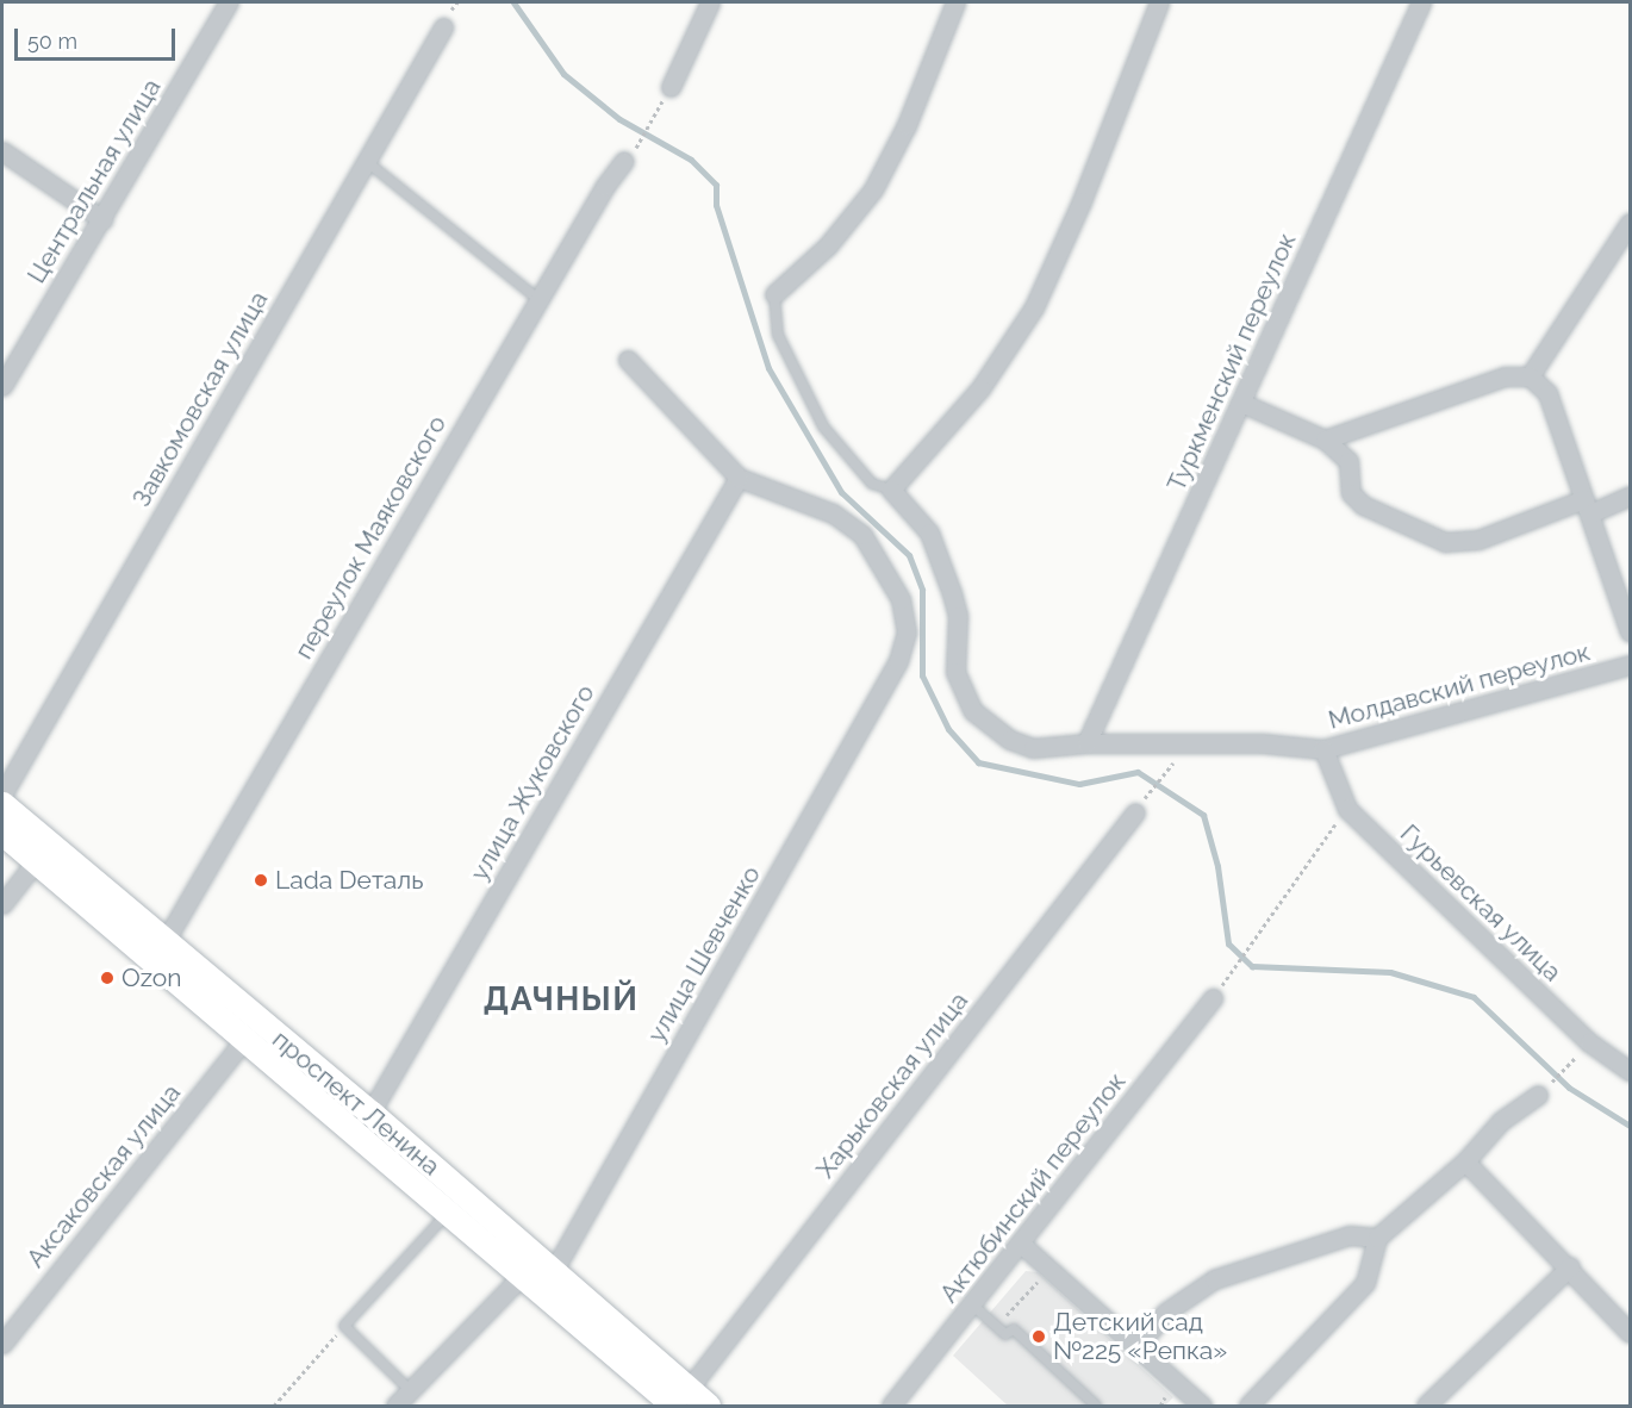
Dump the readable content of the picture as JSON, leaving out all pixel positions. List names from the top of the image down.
{
  "streets": {
    "main road": ["проспект Ленина"],
    "street": [
      "Центральная улица",
      "Туркменский переулок",
      "Завкомовская улица",
      "переулок Маяковского",
      "Молдавский переулок",
      "улица Жуковского",
      "Гурьевская улица",
      "улица Шевченко",
      "Харьковская улица",
      "Аксаковская улица",
      "Актюбинский переулок"
    ]
  },
  "crossings": [
    ["Туркменский переулок", "Молдавский переулок"],
    ["переулок Маяковского", "проспект Ленина"],
    ["Молдавский переулок", "Гурьевская улица"],
    ["улица Жуковского", "улица Шевченко"],
    ["улица Жуковского", "проспект Ленина"],
    ["улица Шевченко", "проспект Ленина"],
    ["Харьковская улица", "проспект Ленина"],
    ["проспект Ленина", "Аксаковская улица"]
  ],
  "districts": ["ДАЧНЫЙ"],
  "places": ["Lada Dеталь", "Ozon", "Детский сад №225 «Репка»"],
  "scale_bar": "50 m"
}
